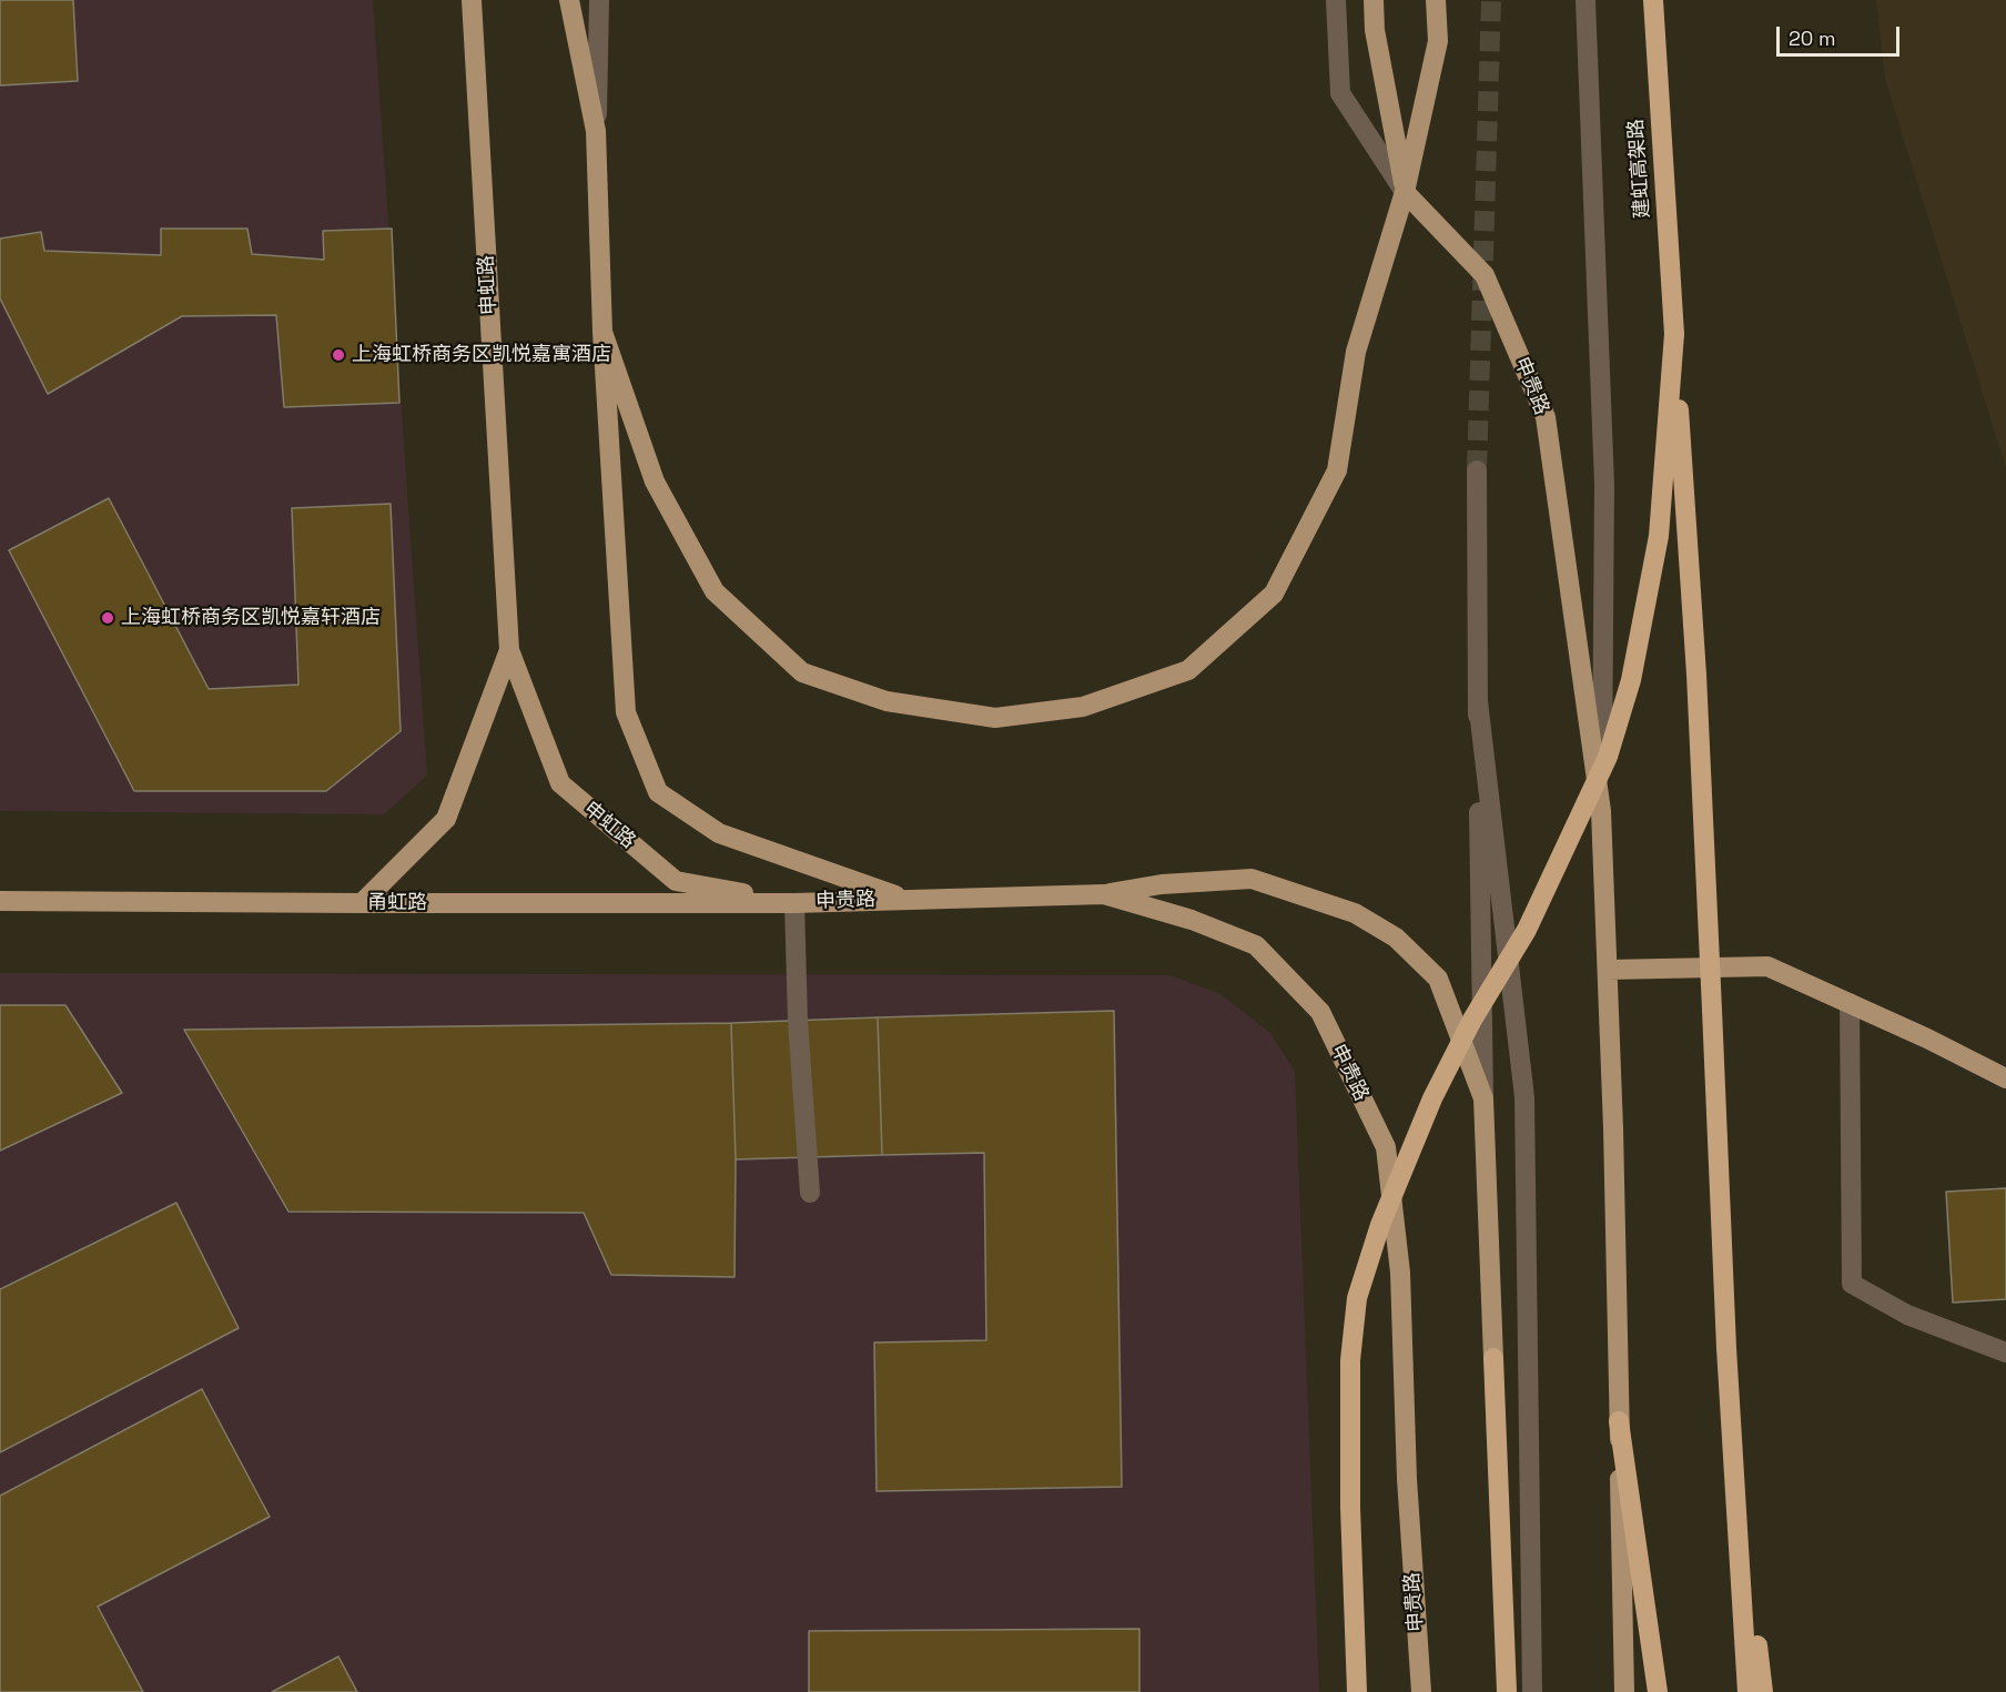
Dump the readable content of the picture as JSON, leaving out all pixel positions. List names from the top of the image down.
{
  "streets": {
    "highway": ["建虹高架路"],
    "main road": ["申虹路", "申贵路", "甬虹路"]
  },
  "crossings": [
    ["申虹路", "申贵路"],
    ["申虹路", "甬虹路"],
    ["申贵路", "甬虹路"]
  ],
  "places": ["上海虹桥商务区凯悦嘉寓酒店", "上海虹桥商务区凯悦嘉轩酒店"],
  "scale_bar": "20 m"
}
